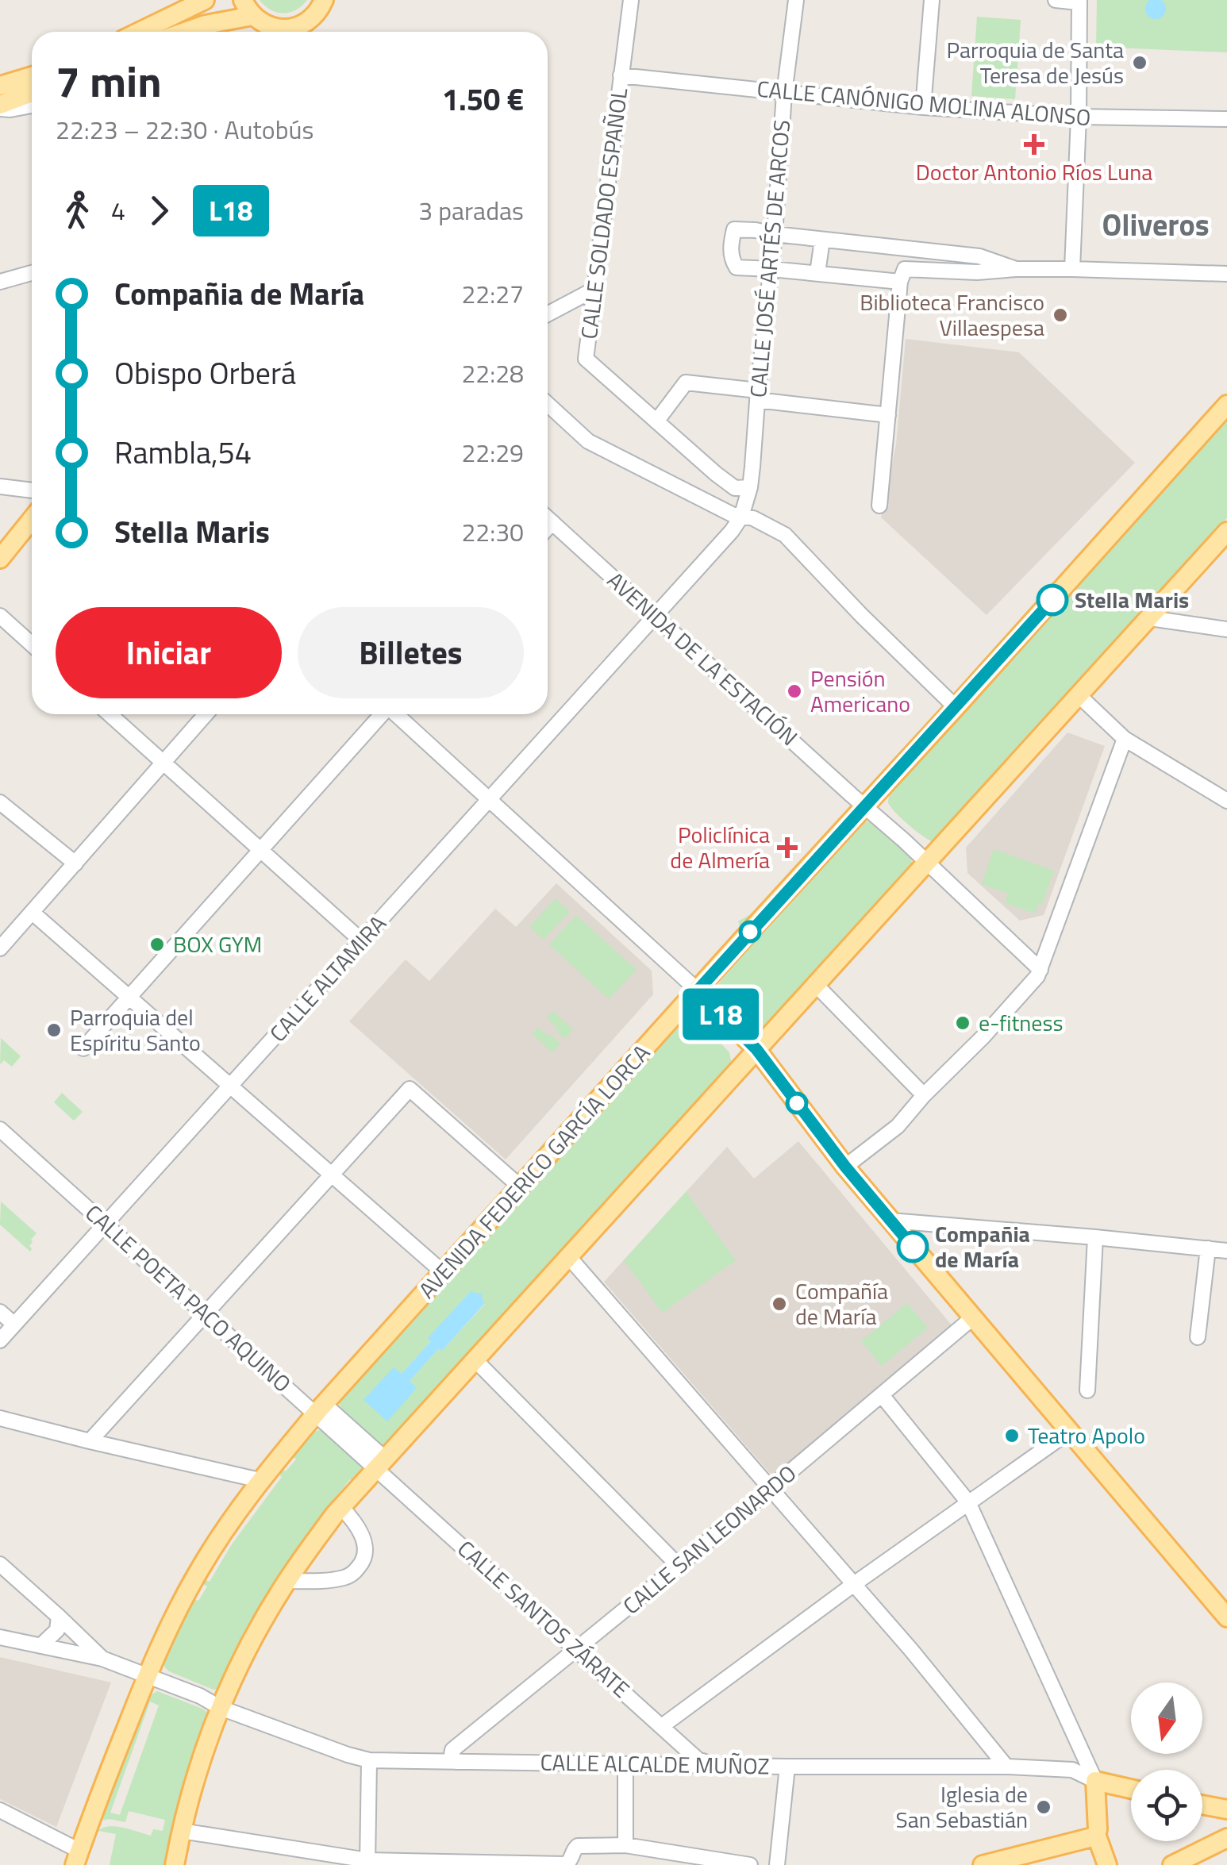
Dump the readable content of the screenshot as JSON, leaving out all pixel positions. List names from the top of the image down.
{
  "streets": {
    "main road": ["AVENIDA FEDERICO GARCÍA LORCA"],
    "street": [
      "CALLE CANÓNIGO MOLINA ALONSO",
      "CALLE SOLDADO ESPAÑOL",
      "CALLE JOSÉ ARTÉS DE ARCOS",
      "AVENIDA DE LA ESTACIÓN",
      "CALLE ALTAMIRA",
      "CALLE POETA PACO AQUINO",
      "CALLE SAN LEONARDO",
      "CALLE SANTOS ZÁRATE",
      "CALLE ALCALDE MUÑOZ"
    ]
  },
  "crossings": [
    ["CALLE CANÓNIGO MOLINA ALONSO", "CALLE SOLDADO ESPAÑOL"],
    ["CALLE CANÓNIGO MOLINA ALONSO", "CALLE JOSÉ ARTÉS DE ARCOS"],
    ["CALLE SOLDADO ESPAÑOL", "CALLE JOSÉ ARTÉS DE ARCOS"],
    ["CALLE JOSÉ ARTÉS DE ARCOS", "CALLE ALTAMIRA"],
    ["AVENIDA DE LA ESTACIÓN", "CALLE ALTAMIRA"],
    ["AVENIDA DE LA ESTACIÓN", "AVENIDA FEDERICO GARCÍA LORCA"],
    ["CALLE ALTAMIRA", "CALLE POETA PACO AQUINO"],
    ["AVENIDA FEDERICO GARCÍA LORCA", "CALLE POETA PACO AQUINO"],
    ["AVENIDA FEDERICO GARCÍA LORCA", "CALLE ALCALDE MUÑOZ"],
    ["CALLE POETA PACO AQUINO", "CALLE SANTOS ZÁRATE"],
    ["CALLE SAN LEONARDO", "CALLE SANTOS ZÁRATE"],
    ["CALLE SAN LEONARDO", "CALLE ALCALDE MUÑOZ"],
    ["CALLE SANTOS ZÁRATE", "CALLE ALCALDE MUÑOZ"]
  ],
  "districts": ["Oliveros"],
  "places": {
    "other": [
      "Parroquia de Santa Teresa de Jesús",
      "Biblioteca Francisco Villaespesa",
      "Stella Maris",
      "Pensión Americano",
      "BOX GYM",
      "e-fitness",
      "Parroquia del Espíritu Santo",
      "Compañia de María",
      "Compañía de María",
      "Teatro Apolo",
      "Iglesia de San Sebastián"
    ],
    "health": ["Doctor Antonio Ríos Luna", "Policlínica de Almería"]
  },
  "lines": ["bus line L18"],
  "north": "bottom",
  "page": {
    "on_map": "L18",
    "heading": ["7 min", "22:23 – 22:30 · Autobús", "1.50 €"],
    "legs": ["4", "L18", "3 paradas"],
    "list": [
      {
        "name": "Compañia de María",
        "value": "22:27"
      },
      {
        "name": "Obispo Orberá",
        "value": "22:28"
      },
      {
        "name": "Rambla,54",
        "value": "22:29"
      },
      {
        "name": "Stella Maris",
        "value": "22:30"
      }
    ],
    "buttons": ["Iniciar", "Billetes"]
  }
}
